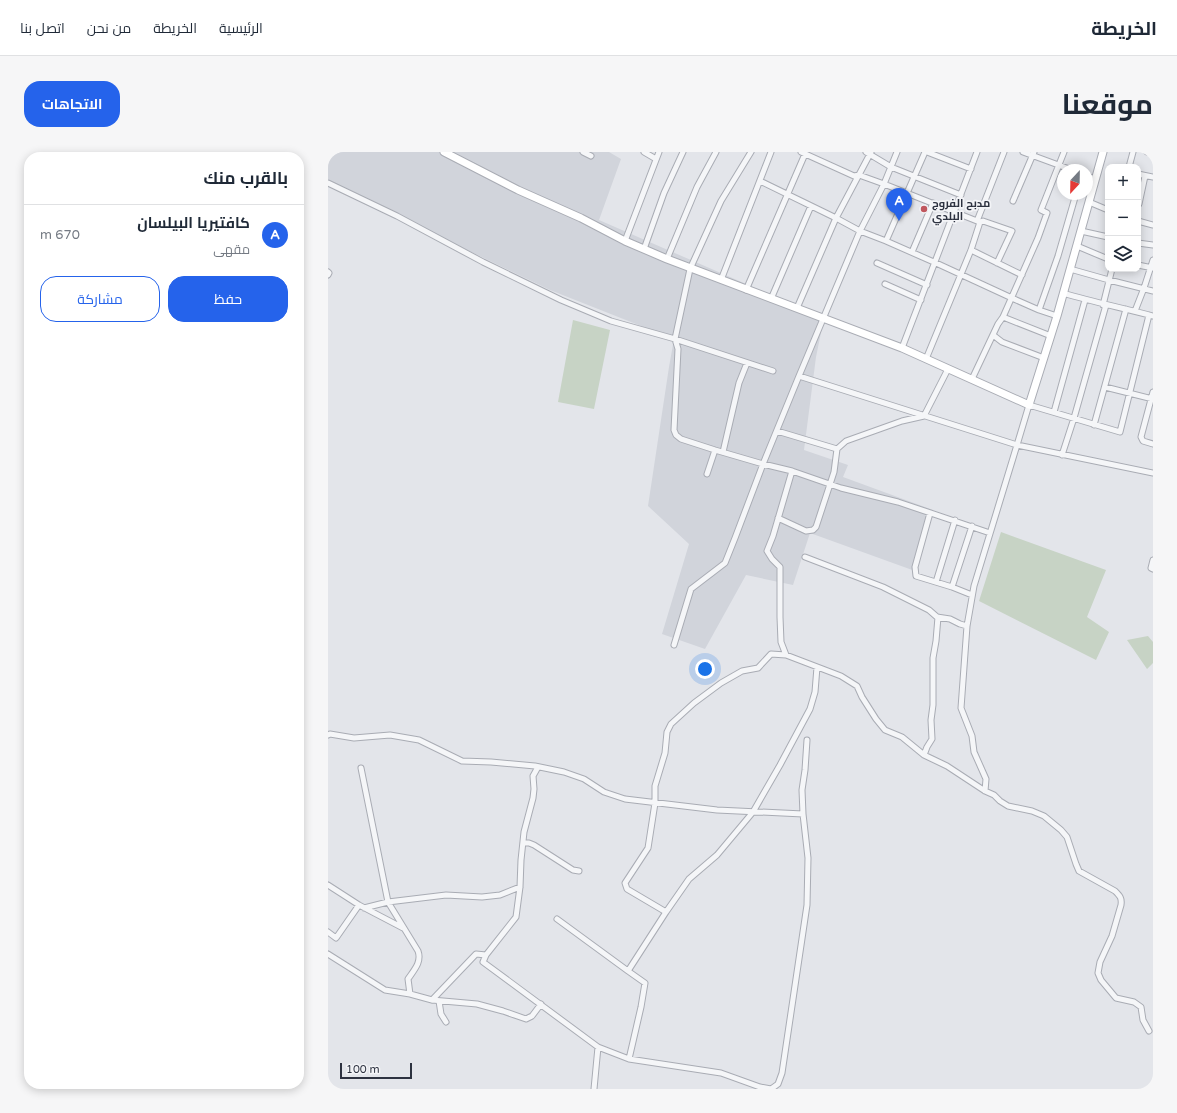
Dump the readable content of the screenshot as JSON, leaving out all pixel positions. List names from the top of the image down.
{
  "places": ["مدبح الفروج البلدي"],
  "scale_bar": "100 m",
  "north": "bottom",
  "page": {
    "header": "الخريطة",
    "nav": [
      "الرئيسية",
      "الخريطة",
      "من نحن",
      "اتصل بنا"
    ],
    "title": "موقعنا",
    "buttons": [
      "الاتجاهات",
      ["حفظ", "مشاركة"]
    ],
    "heading": "بالقرب منك",
    "map_buttons": ["+", "−"],
    "pins": "A",
    "list": [
      {
        "mark": "A",
        "name": "كافتيريا البيلسان",
        "note": "مقهى",
        "value": "670 m"
      }
    ],
    "scale": "100 m"
  }
}
